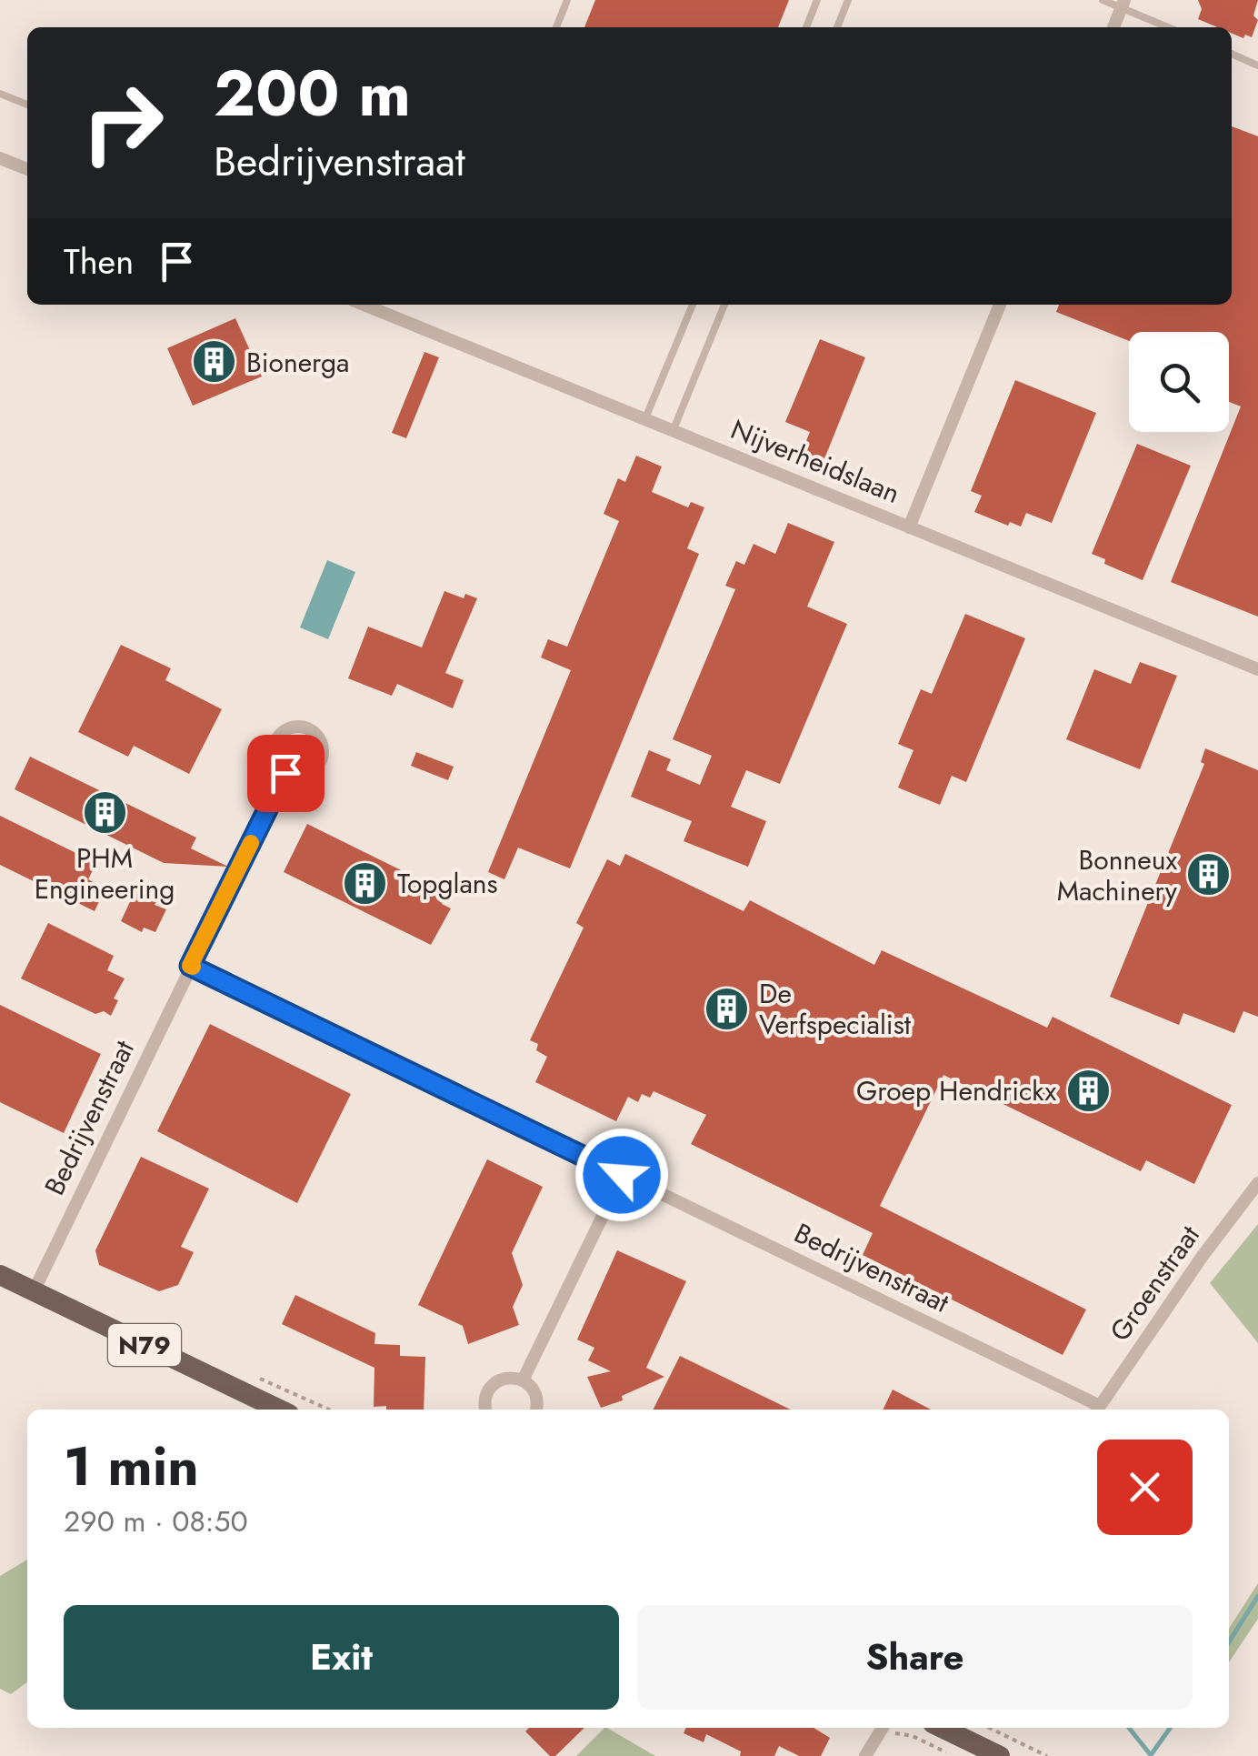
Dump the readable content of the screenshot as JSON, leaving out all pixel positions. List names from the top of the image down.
{
  "streets": {
    "main road": ["N79"],
    "street": ["Nijverheidslaan", "Bedrijvenstraat", "Groenstraat"]
  },
  "crossings": [
    ["Bedrijvenstraat", "Groenstraat"],
    ["Bedrijvenstraat", "N79"]
  ],
  "places": {
    "building": [
      "Bionerga",
      "PHM Engineering",
      "Bonneux Machinery",
      "Topglans",
      "De Verfspecialist",
      "Groep Hendrickx"
    ]
  },
  "page": {
    "turn": ["200 m", "Bedrijvenstraat"],
    "then": "Then",
    "heading": ["1 min", "290 m · 08:50"],
    "buttons": ["Exit", "Share"]
  }
}
